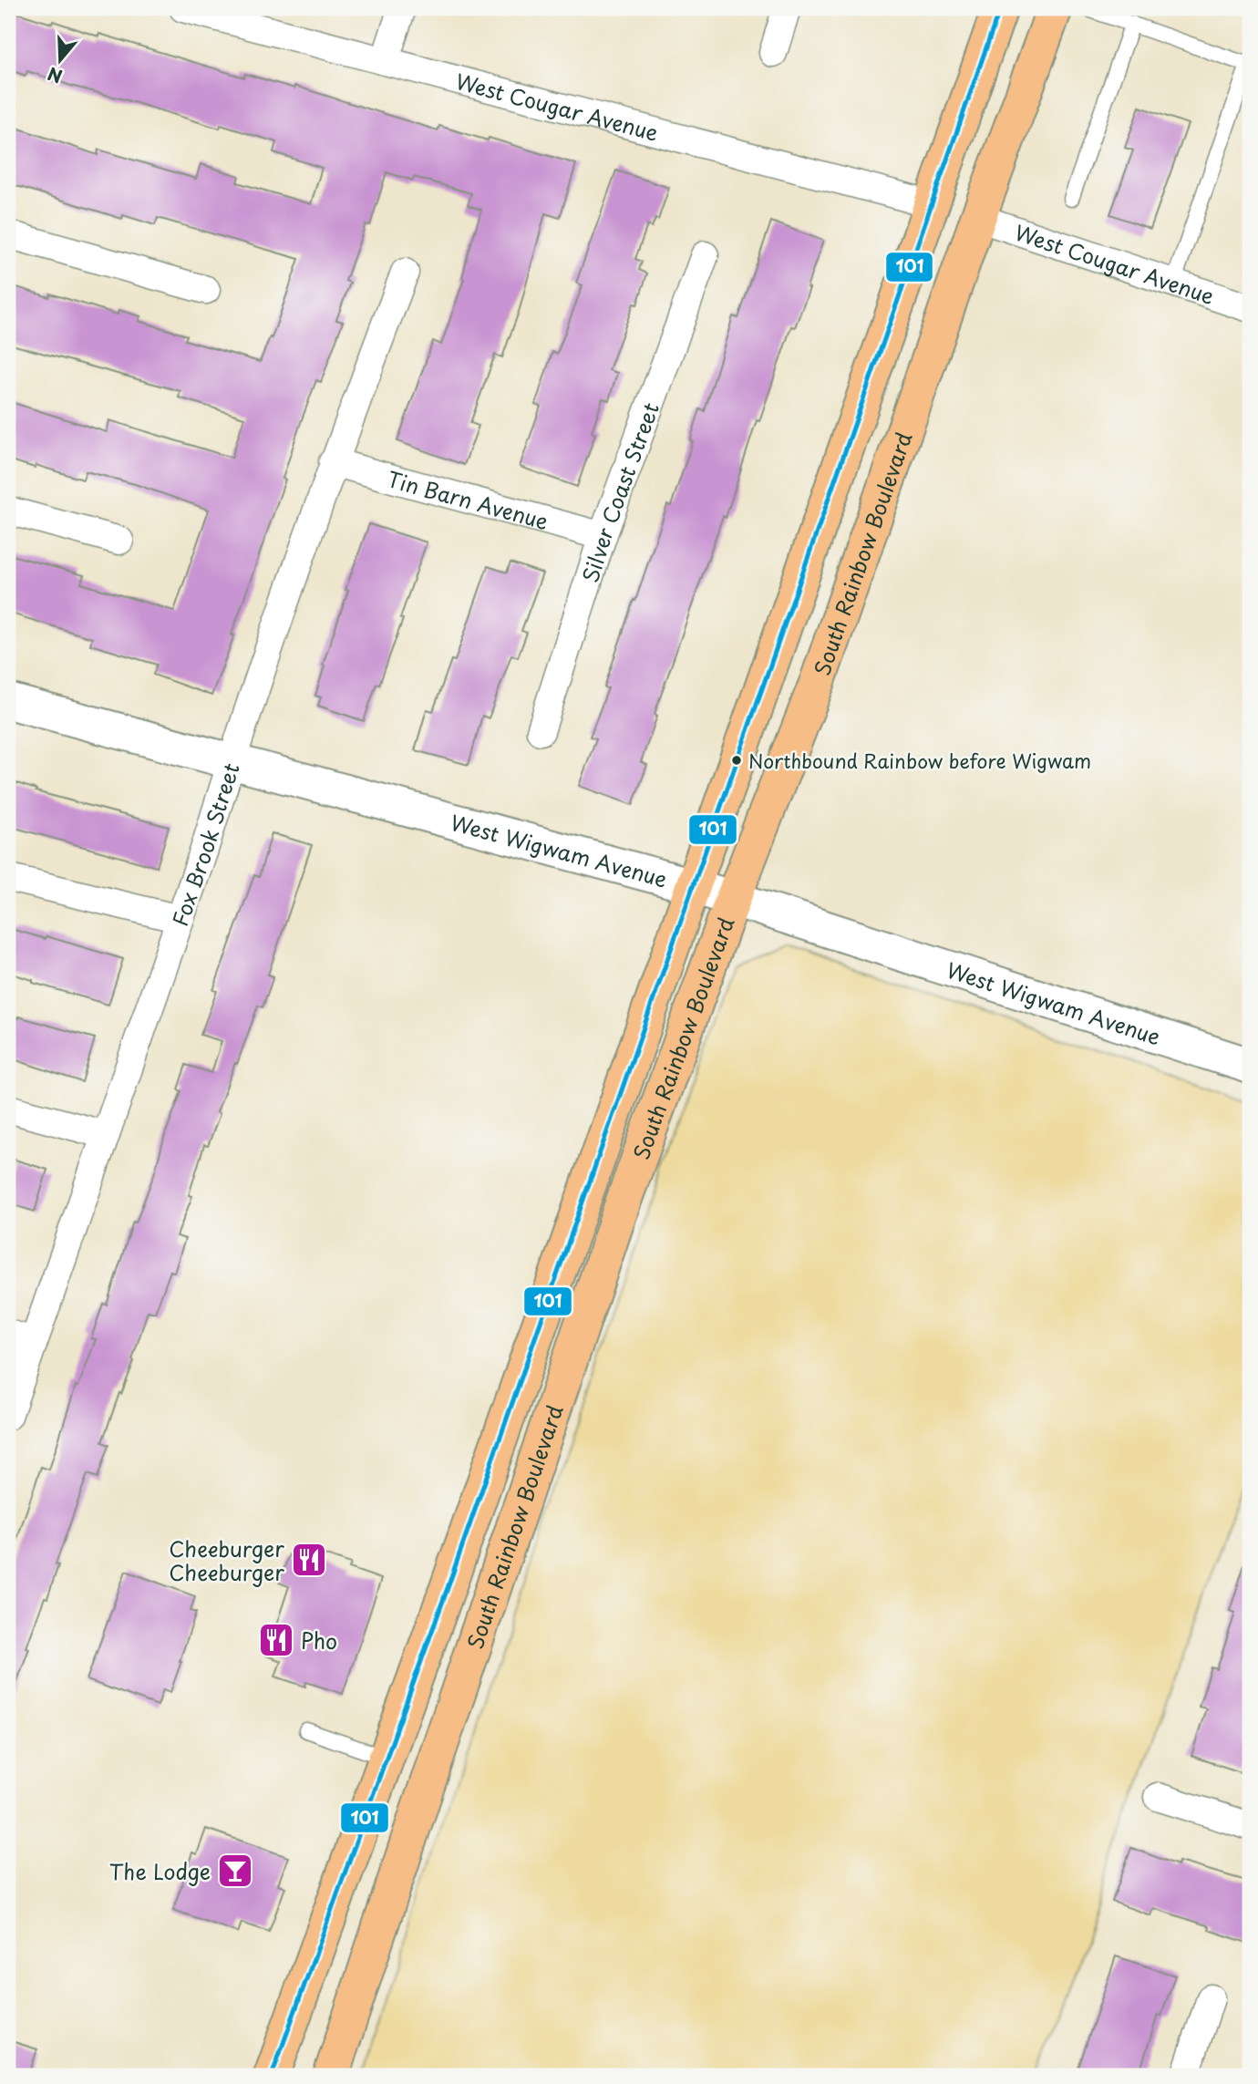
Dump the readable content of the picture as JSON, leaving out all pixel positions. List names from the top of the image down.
{
  "streets": {
    "main road": ["South Rainbow Boulevard"],
    "street": [
      "West Cougar Avenue",
      "Silver Coast Street",
      "Tin Barn Avenue",
      "Fox Brook Street",
      "West Wigwam Avenue"
    ]
  },
  "crossings": [
    ["West Cougar Avenue", "South Rainbow Boulevard"],
    ["Silver Coast Street", "Tin Barn Avenue"],
    ["Tin Barn Avenue", "Fox Brook Street"],
    ["South Rainbow Boulevard", "West Wigwam Avenue"],
    ["Fox Brook Street", "West Wigwam Avenue"]
  ],
  "places": {
    "other": ["Northbound Rainbow before Wigwam"],
    "restaurant": ["Cheeburger Cheeburger", "Pho"],
    "bar": ["The Lodge"]
  },
  "lines": ["transit line 101"],
  "north": "bottom"
}
